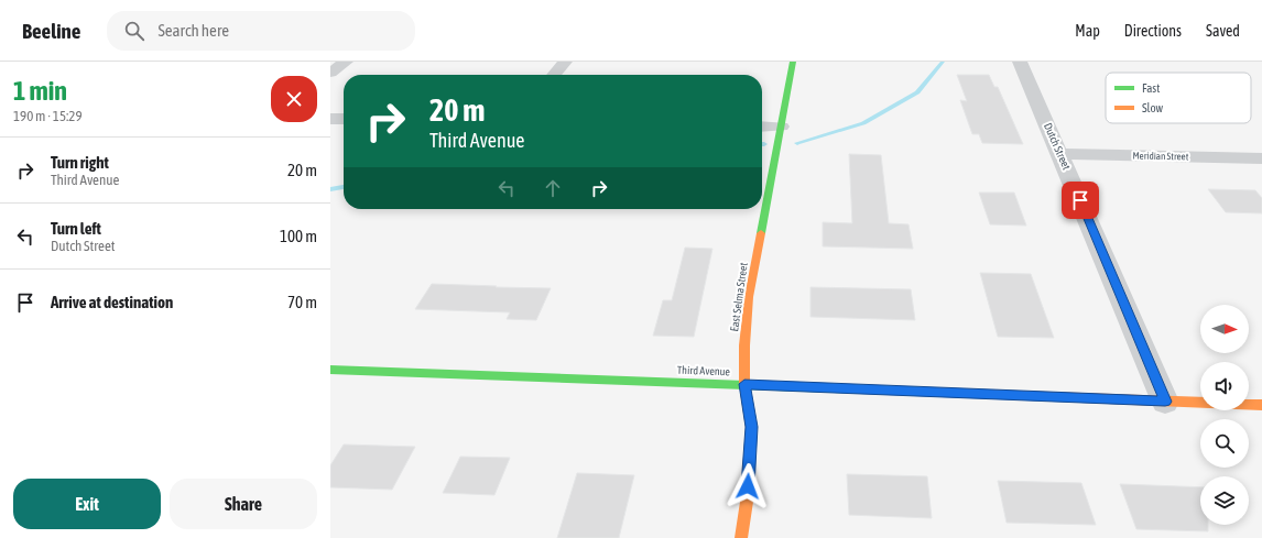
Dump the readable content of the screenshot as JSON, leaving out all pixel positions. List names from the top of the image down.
{
  "streets": {
    "street": [
      "Dutch Street",
      "Meridian Street",
      "East Selma Street",
      "Third Avenue"
    ]
  },
  "crossings": [
    ["Dutch Street", "Meridian Street"],
    ["Dutch Street", "Third Avenue"],
    ["East Selma Street", "Third Avenue"]
  ],
  "legend": ["Fast", "Slow"],
  "north": "right",
  "page": {
    "header": "Beeline",
    "search": "Search here",
    "nav": ["Map", "Directions", "Saved"],
    "heading": ["1 min", "190 m · 15:29"],
    "turn": ["20 m", "Third Avenue"],
    "list": [
      {
        "name": "Turn right",
        "note": "Third Avenue",
        "value": "20 m"
      },
      {
        "name": "Turn left",
        "note": "Dutch Street",
        "value": "100 m"
      },
      {
        "name": "Arrive at destination",
        "value": "70 m"
      }
    ],
    "buttons": ["Exit", "Share"]
  }
}
